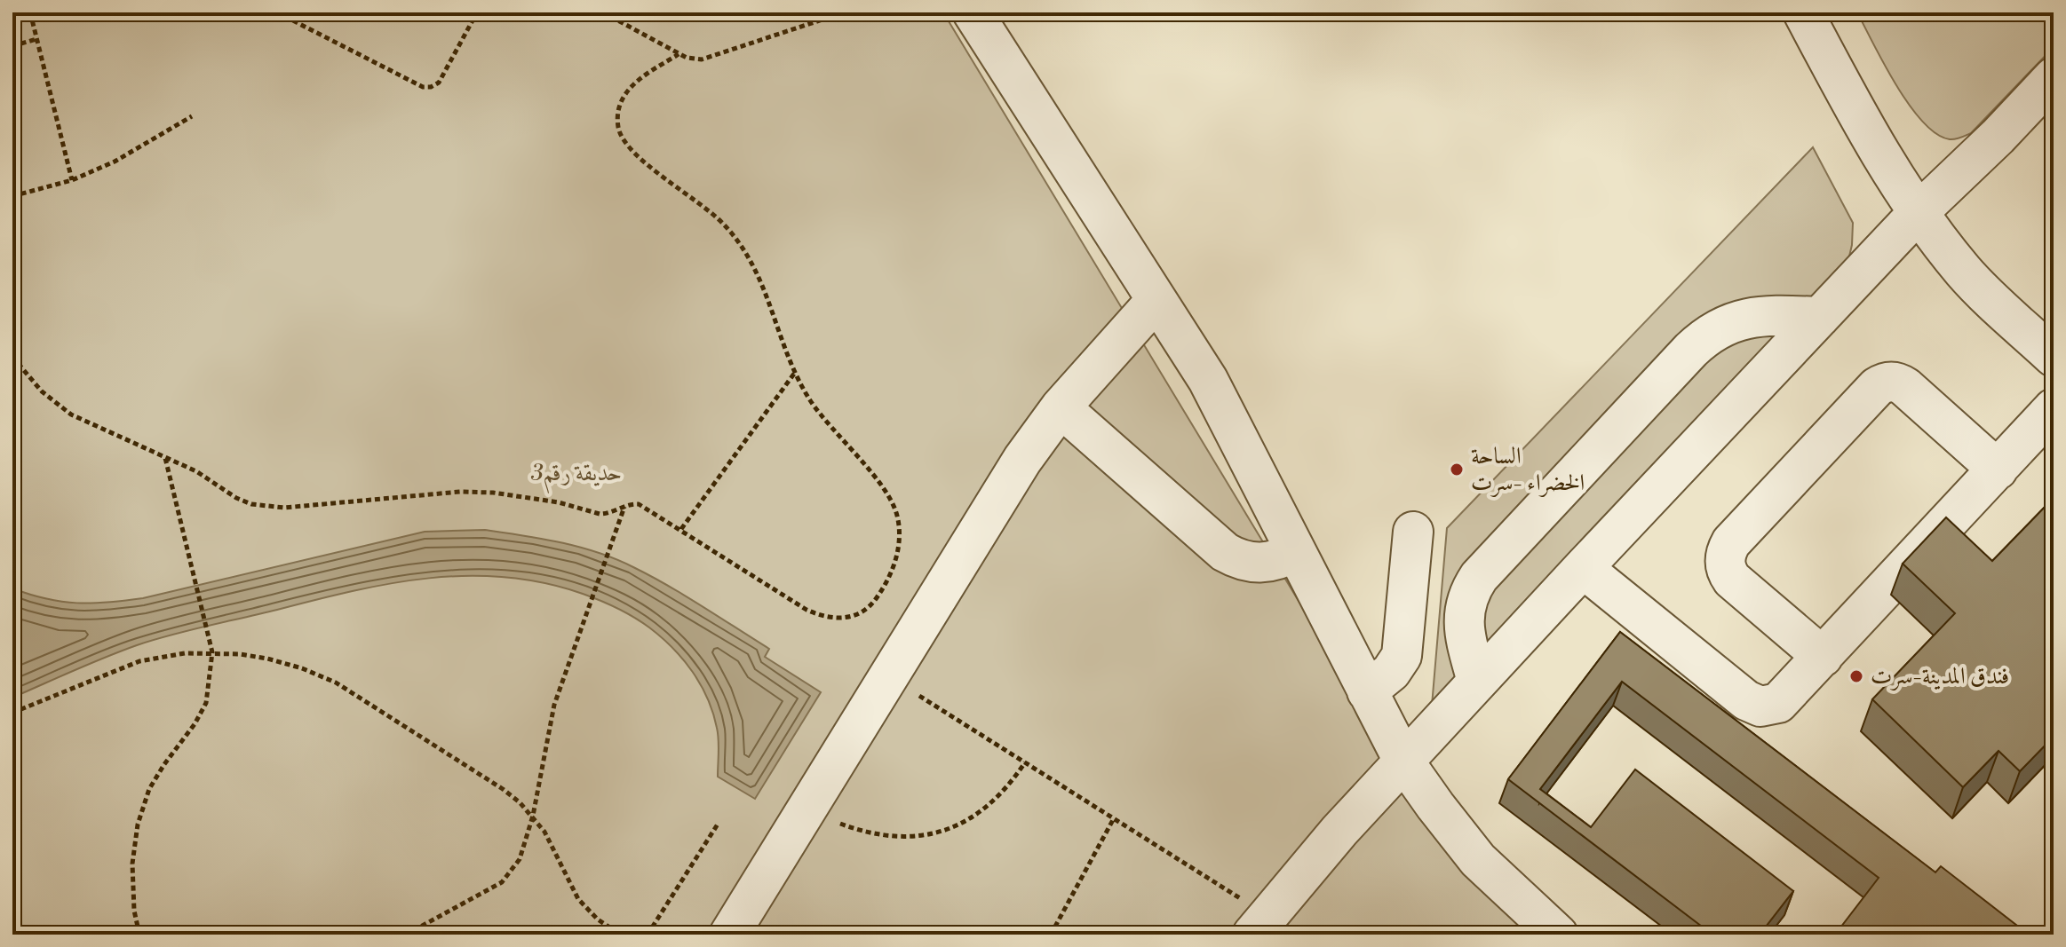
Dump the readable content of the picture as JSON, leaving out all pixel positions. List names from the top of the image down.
{
  "parks": ["حديقة رقم3"],
  "places": ["الساحة الخضراء -سرت", "فندق المدينة-سرت"]
}
